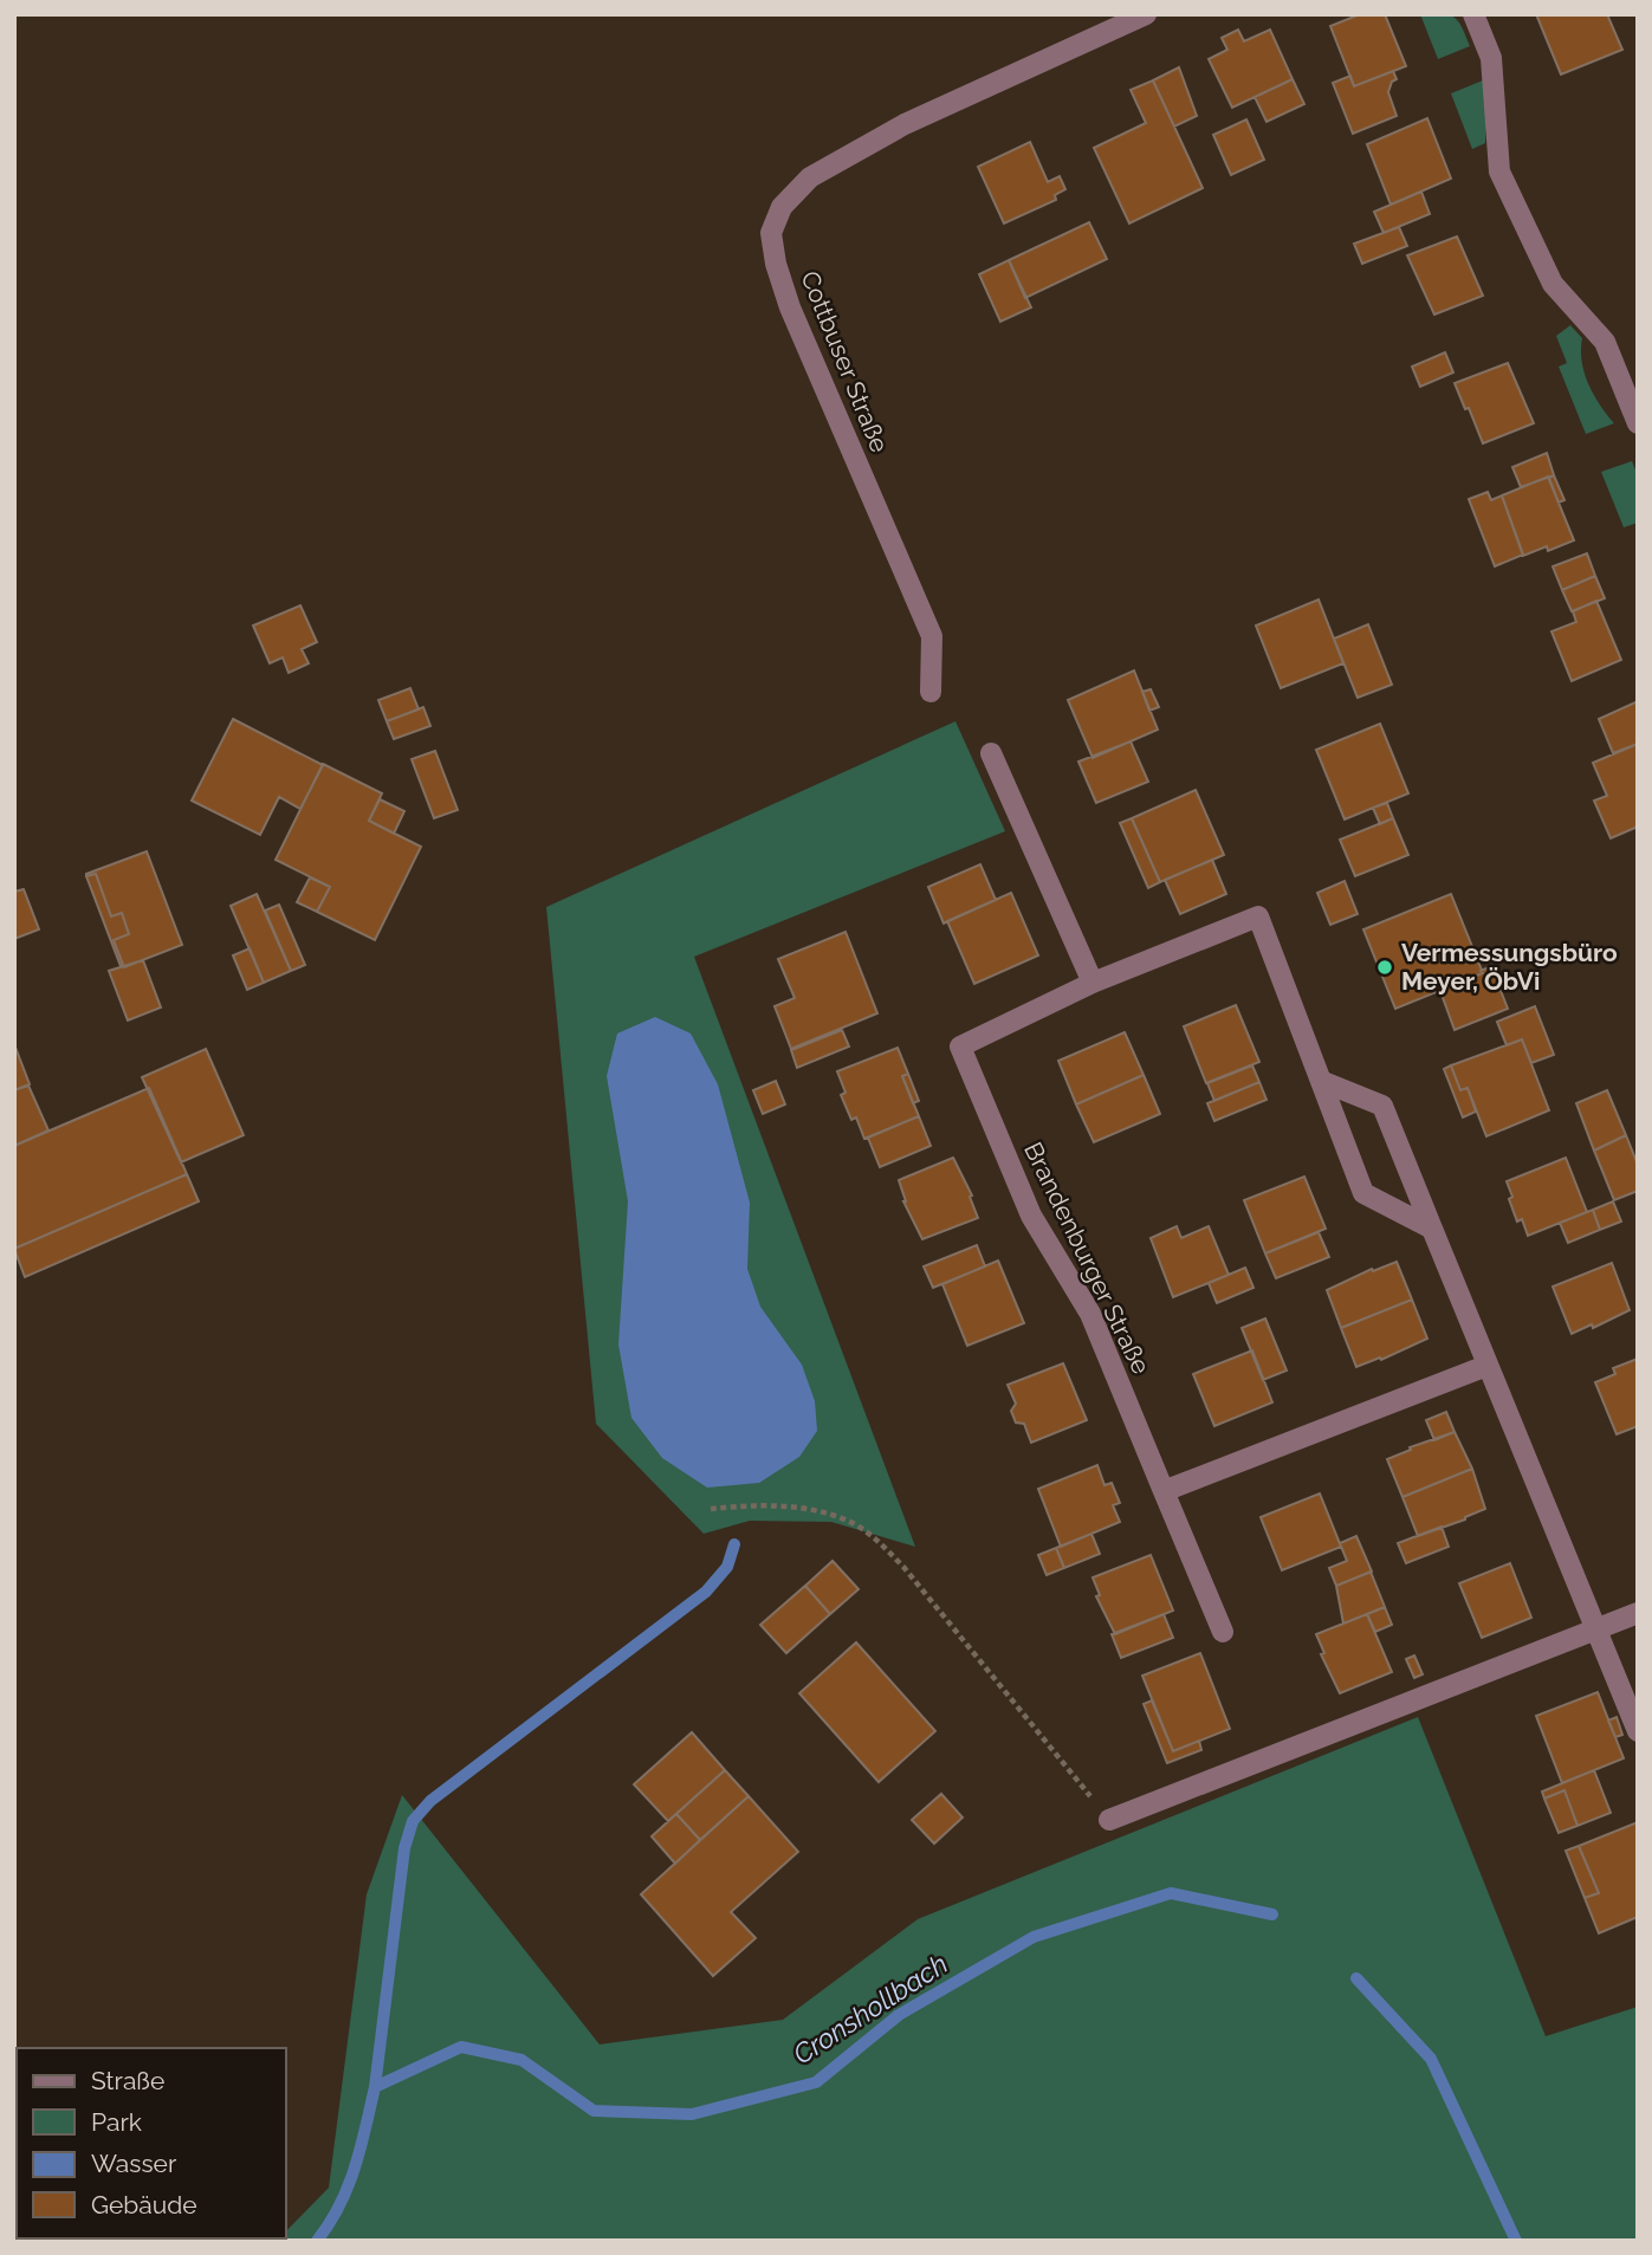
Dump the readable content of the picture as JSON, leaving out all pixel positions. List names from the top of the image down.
{
  "streets": {
    "street": ["Cottbuser Straße", "Brandenburger Straße"]
  },
  "water": ["Cronshollbach"],
  "places": ["Vermessungsbüro Meyer, ÖbVi"],
  "legend": [
    "Straße",
    "Park",
    "Wasser",
    "Gebäude"
  ]
}
